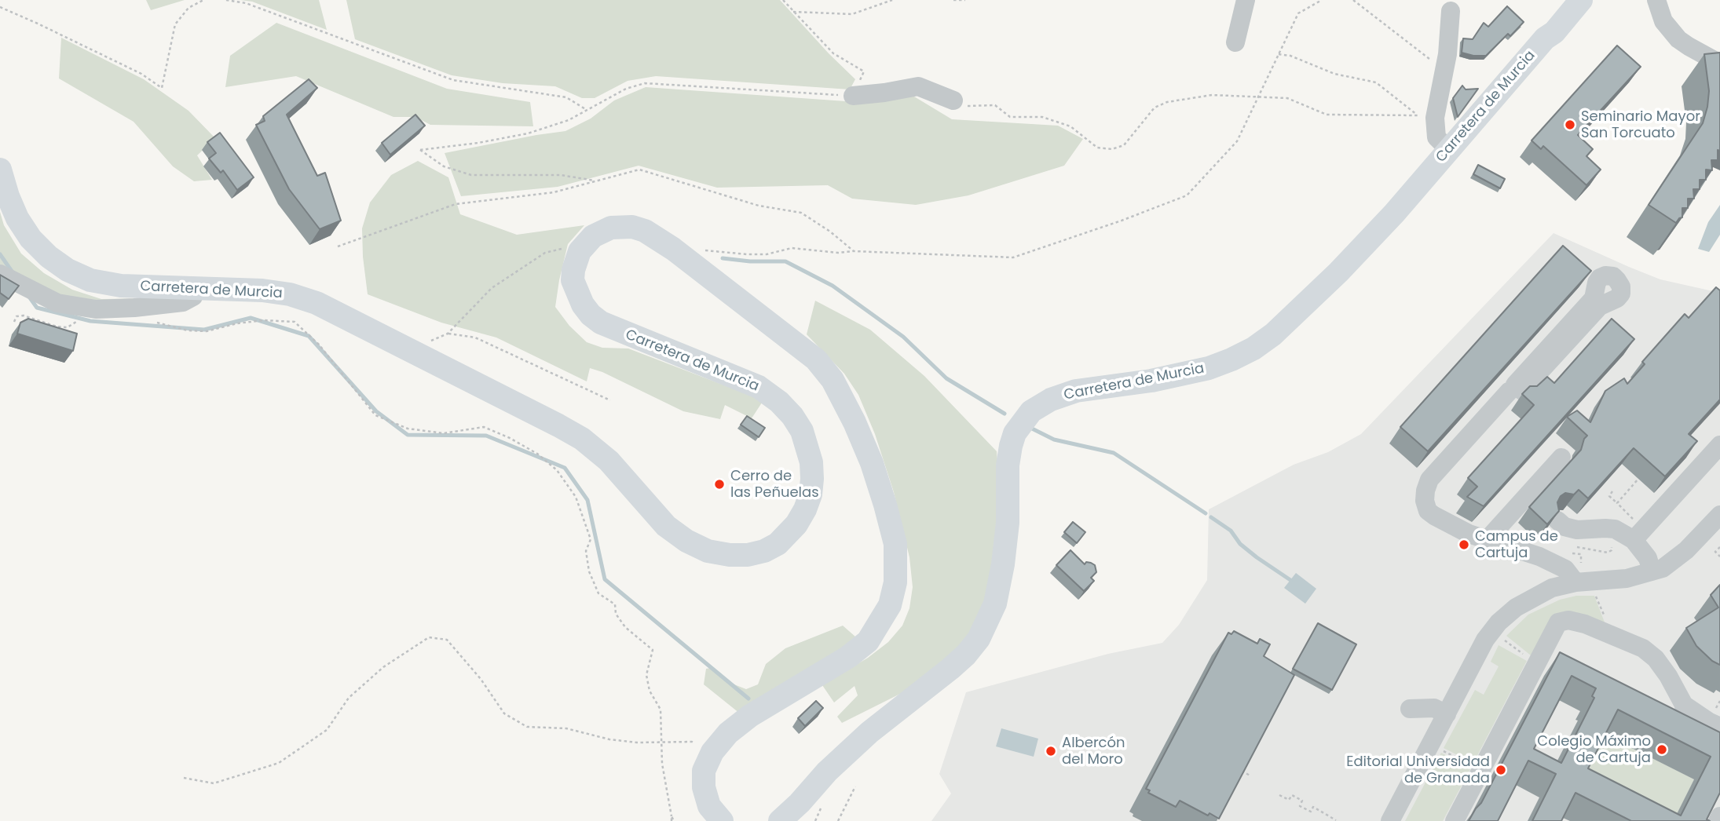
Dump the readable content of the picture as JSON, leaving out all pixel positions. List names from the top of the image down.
{
  "streets": {
    "main road": ["Carretera de Murcia"]
  },
  "places": [
    "Seminario Mayor San Torcuato",
    "Cerro de las Peñuelas",
    "Campus de Cartuja",
    "Colegio Máximo de Cartuja",
    "Albercón del Moro",
    "Editorial Universidad de Granada"
  ]
}
